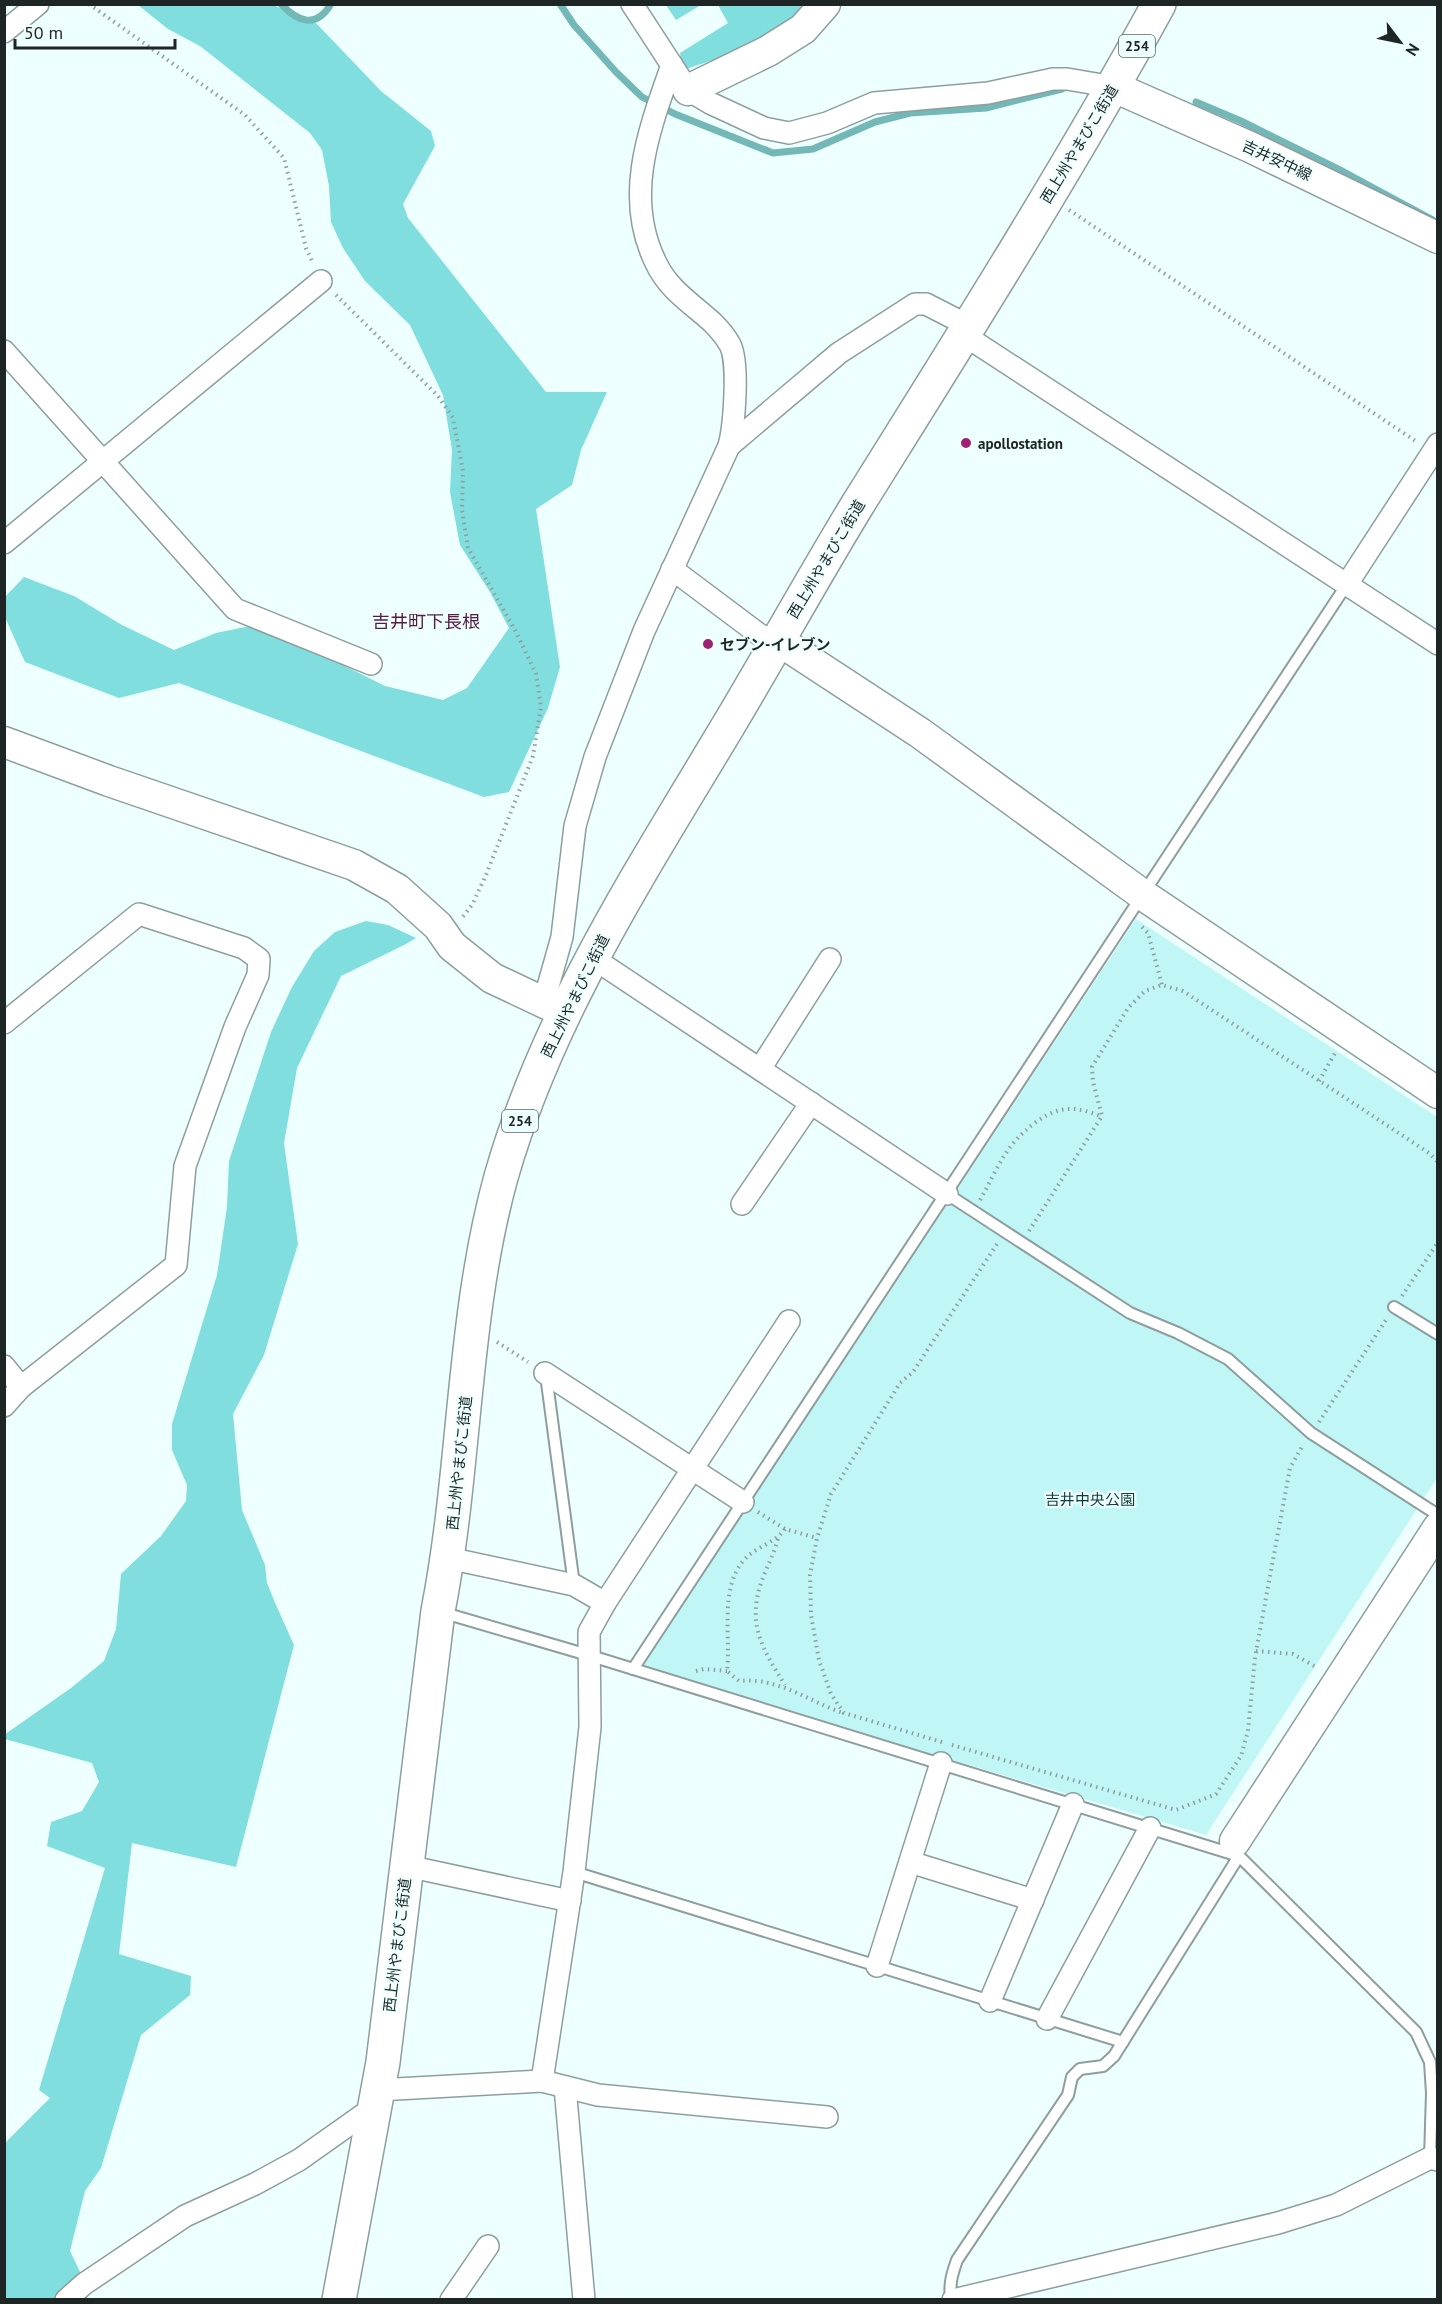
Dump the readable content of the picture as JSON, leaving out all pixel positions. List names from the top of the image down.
{
  "streets": {
    "highway": ["254", "西上州やまびこ街道"],
    "street": ["吉井安中線"]
  },
  "crossings": [
    ["西上州やまびこ街道", "吉井安中線"]
  ],
  "districts": ["吉井町下長根"],
  "parks": ["吉井中央公園"],
  "places": ["apollostation", "セブン-イレブン"],
  "scale_bar": "50 m",
  "north": "bottom right"
}
